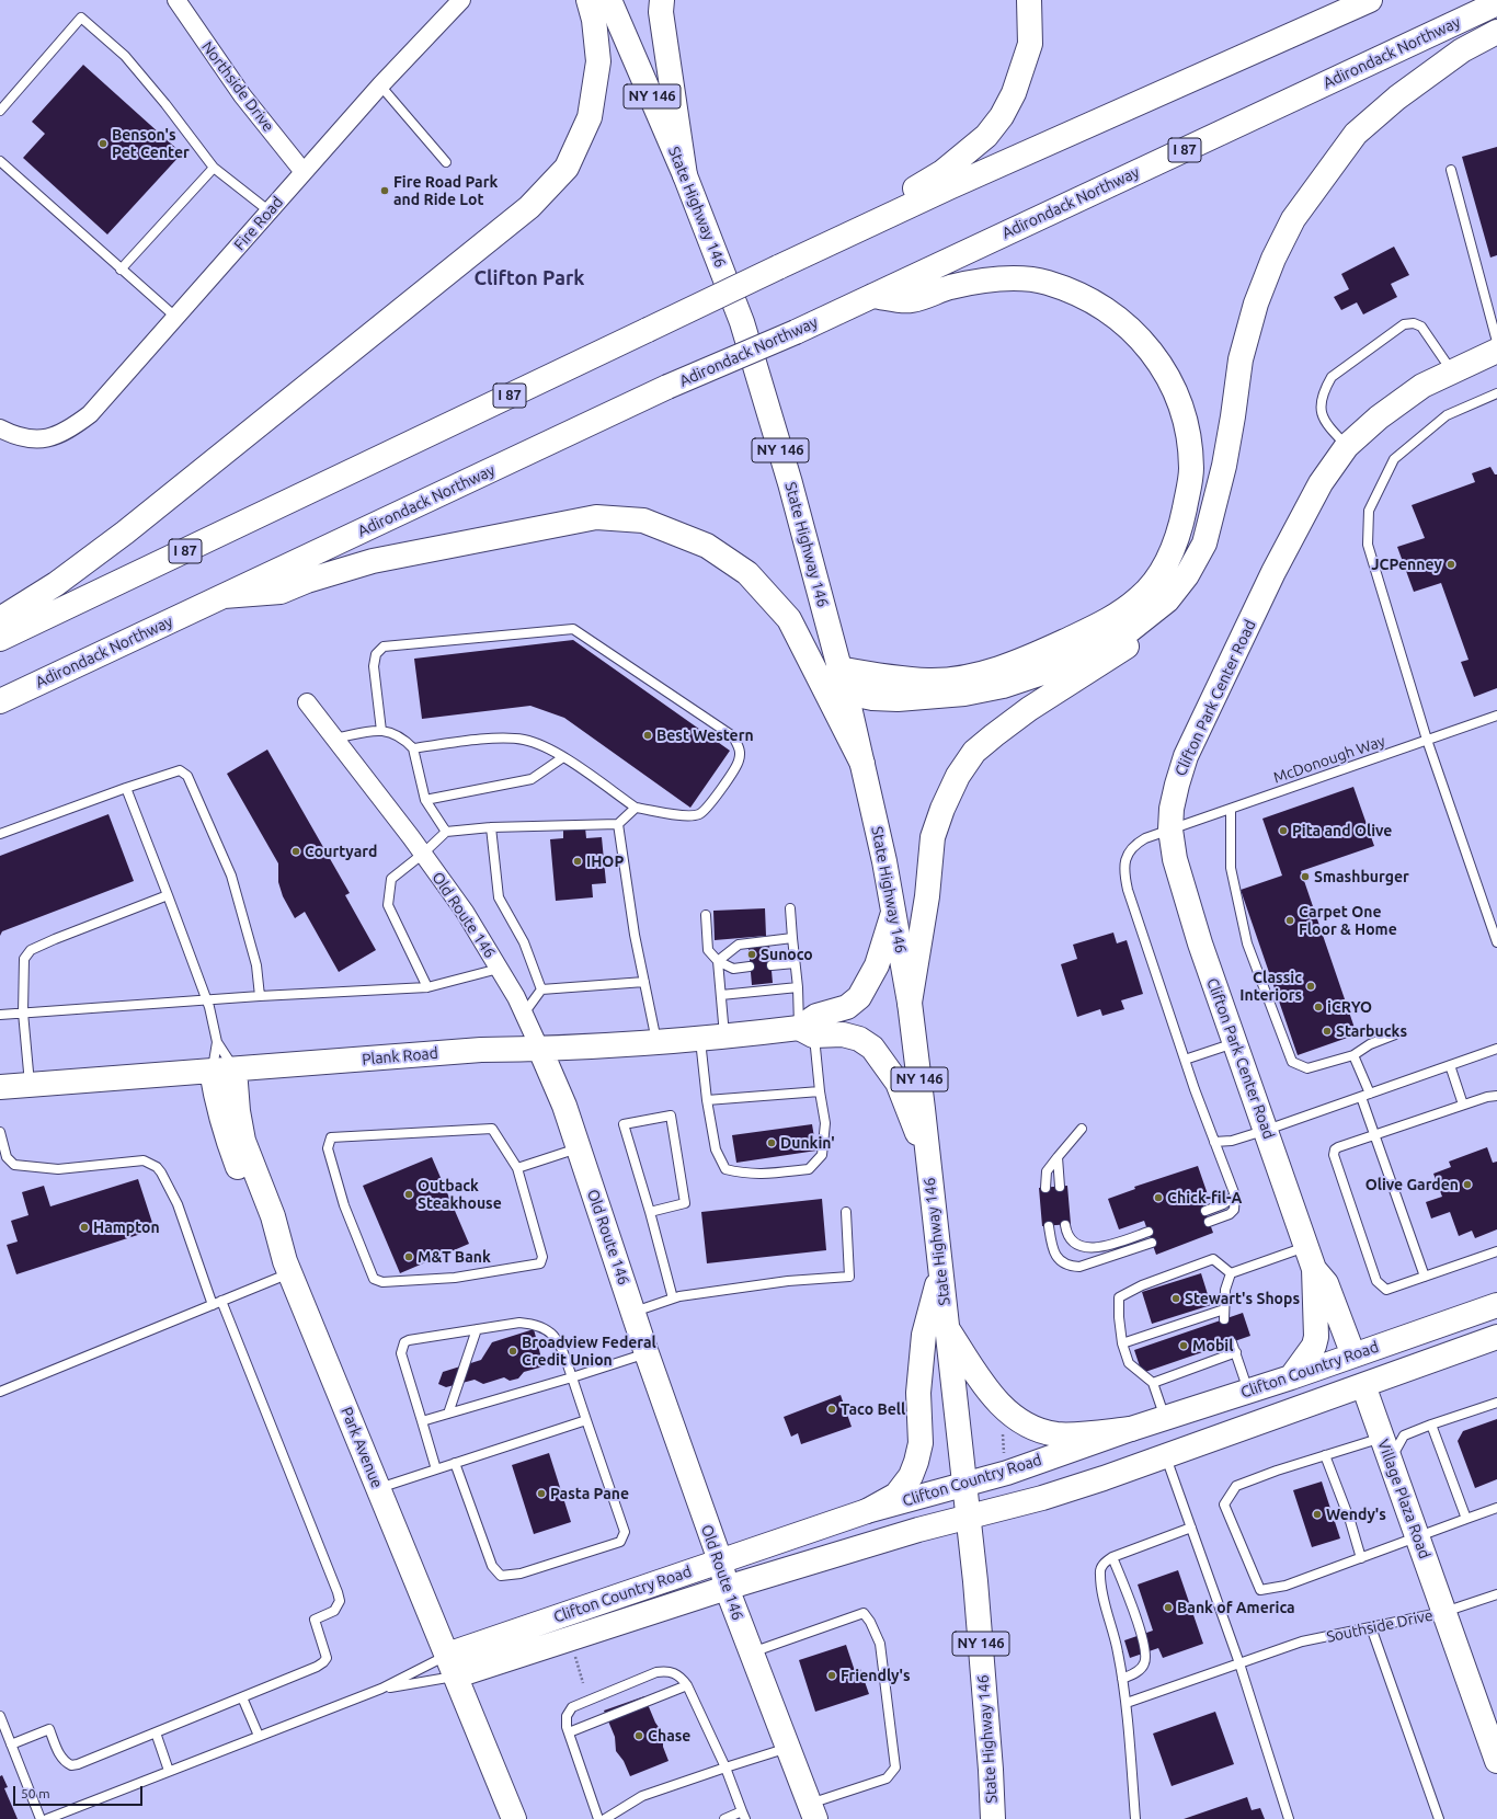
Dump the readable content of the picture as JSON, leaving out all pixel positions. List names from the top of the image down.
{
  "streets": {
    "main road": [
      "Adirondack Northway",
      "NY 146",
      "I 87",
      "State Highway 146",
      "Clifton Park Center Road",
      "Old Route 146",
      "Plank Road",
      "Clifton Country Road",
      "Park Avenue",
      "Village Plaza Road",
      "Southside Drive"
    ],
    "street": ["Northside Drive", "Fire Road"],
    "lane": ["McDonough Way"]
  },
  "crossings": [
    ["Northside Drive", "Fire Road"],
    ["State Highway 146", "Plank Road"],
    ["State Highway 146", "Clifton Country Road"],
    ["Clifton Park Center Road", "McDonough Way"],
    ["Clifton Park Center Road", "Clifton Country Road"],
    ["Old Route 146", "Plank Road"],
    ["Old Route 146", "Clifton Country Road"],
    ["Plank Road", "Park Avenue"],
    ["Clifton Country Road", "Park Avenue"],
    ["Clifton Country Road", "Village Plaza Road"],
    ["Village Plaza Road", "Southside Drive"]
  ],
  "districts": ["Clifton Park"],
  "places": [
    "Benson's Pet Center",
    "Fire Road Park and Ride Lot",
    "JCPenney",
    "Best Western",
    "Pita and Olive",
    "Courtyard",
    "IHOP",
    "Smashburger",
    "Carpet One Floor & Home",
    "Sunoco",
    "Classic Interiors",
    "iCRYO",
    "Starbucks",
    "Dunkin'",
    "Olive Garden",
    "Outback Steakhouse",
    "Chick-fil-A",
    "Hampton",
    "M&T Bank",
    "Stewart's Shops",
    "Mobil",
    "Broadview Federal Credit Union",
    "Taco Bell",
    "Pasta Pane",
    "Wendy's",
    "Bank of America",
    "Friendly's",
    "Chase"
  ],
  "scale_bar": "50 m"
}
